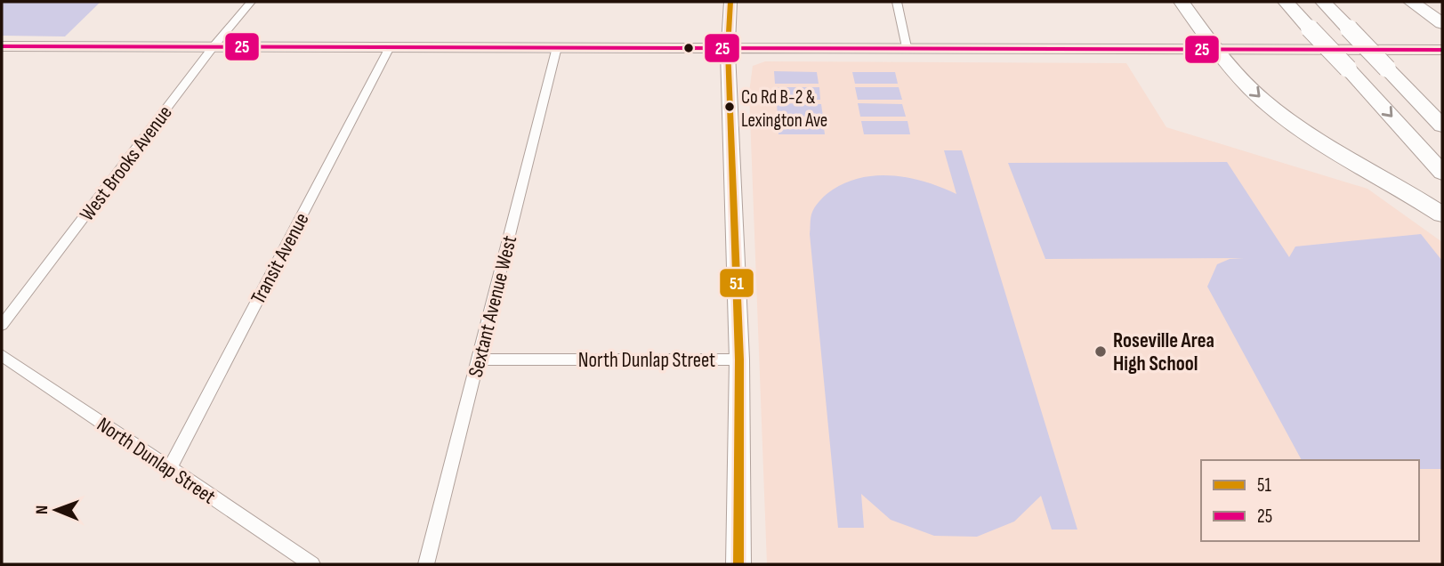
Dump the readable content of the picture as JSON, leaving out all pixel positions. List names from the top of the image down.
{
  "streets": {
    "street": [
      "West Brooks Avenue",
      "Transit Avenue",
      "Sextant Avenue West",
      "North Dunlap Street"
    ]
  },
  "crossings": [
    ["Transit Avenue", "North Dunlap Street"],
    ["Sextant Avenue West", "North Dunlap Street"]
  ],
  "places": ["Co Rd B-2 & Lexington Ave", "Roseville Area High School"],
  "lines": ["transit line 51", "transit line 25"],
  "legend": ["51", "25"],
  "north": "left"
}
